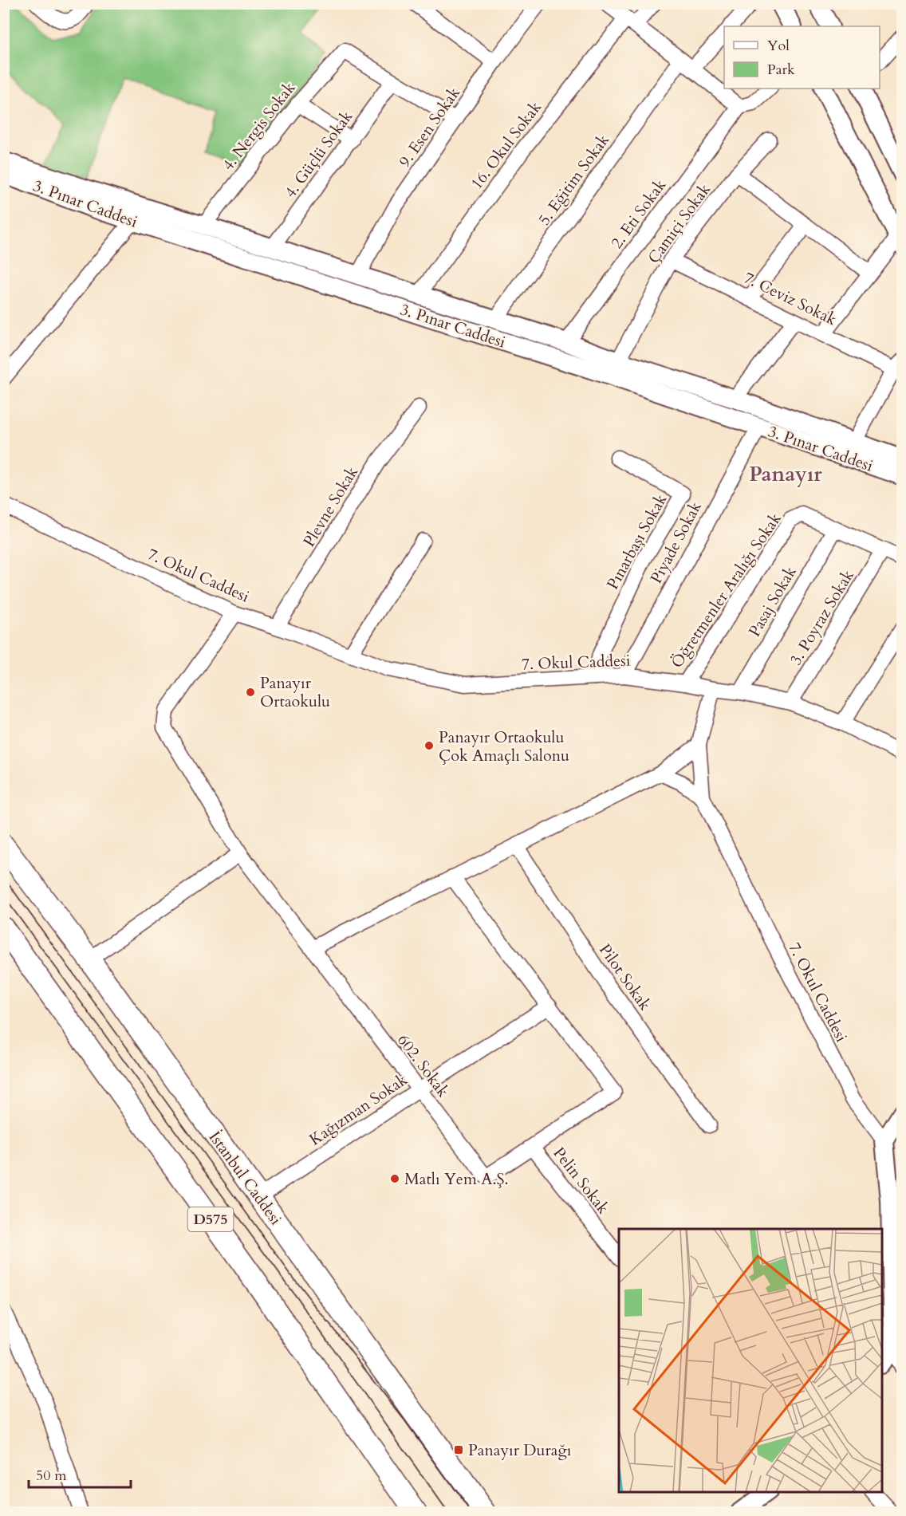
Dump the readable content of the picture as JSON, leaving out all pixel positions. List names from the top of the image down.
{
  "streets": {
    "highway": ["İstanbul Caddesi", "D575"],
    "main road": ["3. Pınar Caddesi"],
    "street": [
      "4. Nergis Sokak",
      "9. Esen Sokak",
      "16. Okul Sokak",
      "4. Güçlü Sokak",
      "5. Eğitim Sokak",
      "2. Eti Sokak",
      "Çamiçi Sokak",
      "7. Ceviz Sokak",
      "Plevne Sokak",
      "Pınarbaşı Sokak",
      "Piyade Sokak",
      "7. Okul Caddesi",
      "Öğretmenler Aralığı Sokak",
      "Pasaj Sokak",
      "3. Poyraz Sokak",
      "Pilot Sokak",
      "602. Sokak",
      "Kağızman Sokak",
      "Pelin Sokak"
    ]
  },
  "crossings": [
    ["4. Nergis Sokak", "4. Güçlü Sokak"],
    ["4. Nergis Sokak", "3. Pınar Caddesi"],
    ["9. Esen Sokak", "3. Pınar Caddesi"],
    ["16. Okul Sokak", "3. Pınar Caddesi"],
    ["4. Güçlü Sokak", "3. Pınar Caddesi"],
    ["5. Eğitim Sokak", "3. Pınar Caddesi"],
    ["3. Pınar Caddesi", "2. Eti Sokak"],
    ["3. Pınar Caddesi", "Çamiçi Sokak"],
    ["3. Pınar Caddesi", "Piyade Sokak"],
    ["Çamiçi Sokak", "7. Ceviz Sokak"],
    ["Plevne Sokak", "7. Okul Caddesi"],
    ["Pınarbaşı Sokak", "7. Okul Caddesi"],
    ["Piyade Sokak", "7. Okul Caddesi"],
    ["7. Okul Caddesi", "Öğretmenler Aralığı Sokak"],
    ["7. Okul Caddesi", "602. Sokak"],
    ["Öğretmenler Aralığı Sokak", "Pasaj Sokak"],
    ["Öğretmenler Aralığı Sokak", "3. Poyraz Sokak"],
    ["602. Sokak", "Kağızman Sokak"],
    ["602. Sokak", "Pelin Sokak"],
    ["Kağızman Sokak", "İstanbul Caddesi"]
  ],
  "districts": ["Panayır"],
  "places": {
    "other": ["Panayır Ortaokulu", "Panayır Ortaokulu Çok Amaçlı Salonu", "Matlı Yem A.Ş."],
    "transit": ["Panayır Durağı"]
  },
  "legend": ["Yol", "Park"],
  "scale_bar": "50 m"
}
